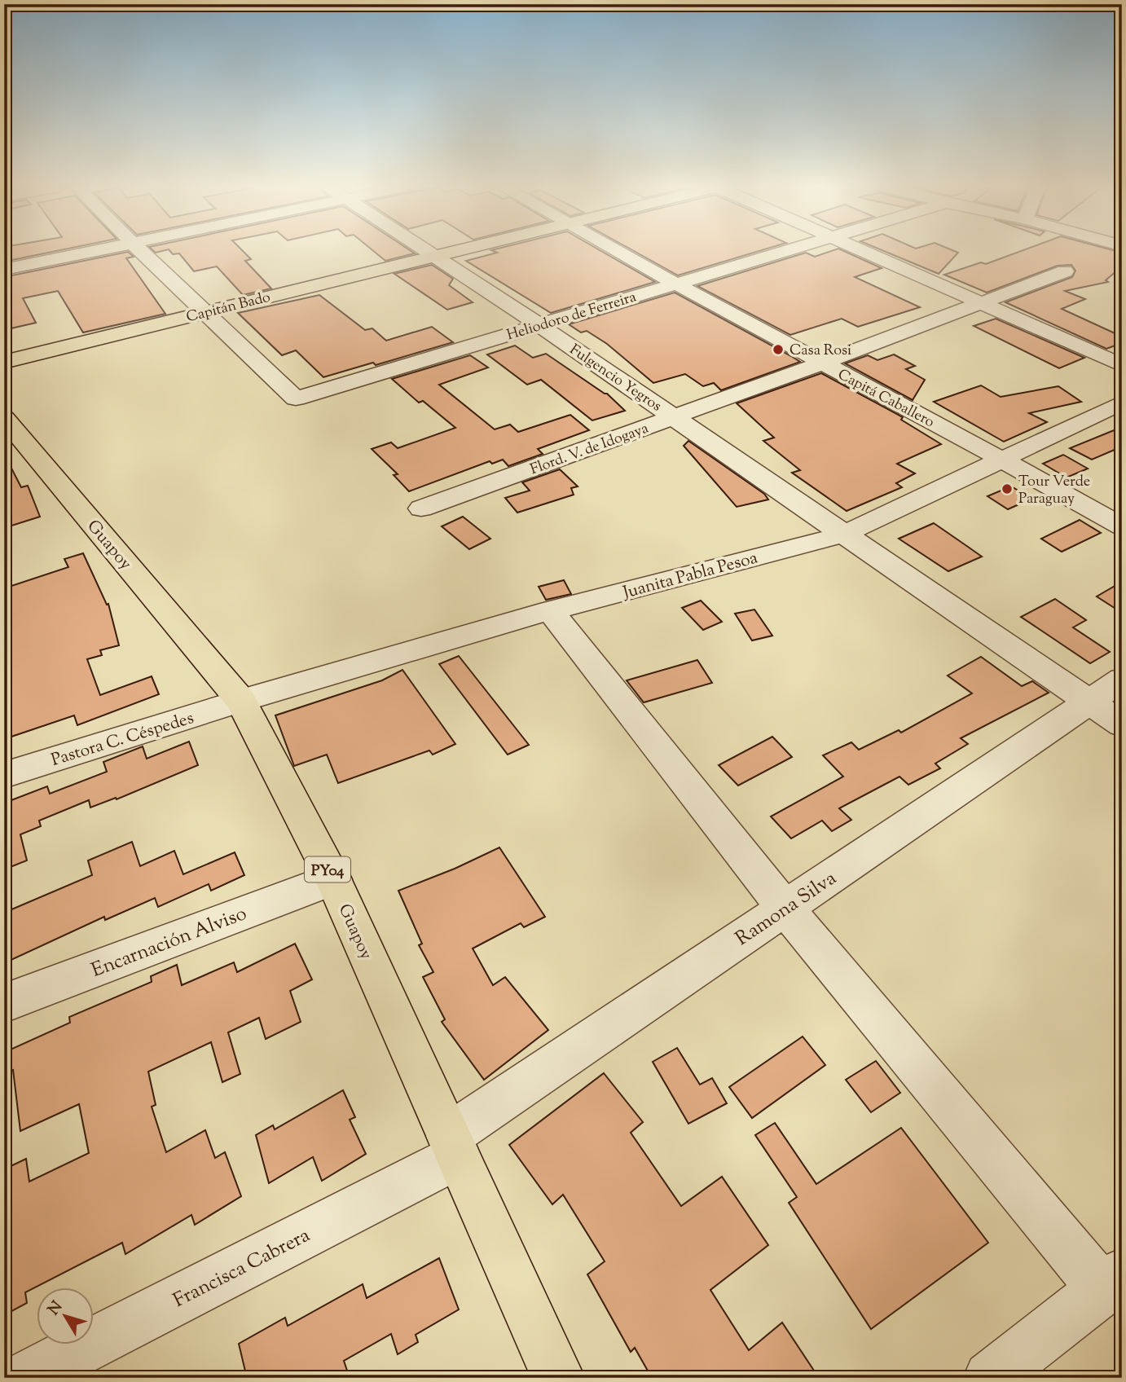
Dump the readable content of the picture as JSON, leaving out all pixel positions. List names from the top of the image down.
{
  "streets": {
    "main road": ["Capitán Bado", "Guapoy", "PY04"],
    "street": [
      "Heliodoro de Ferreira",
      "Fulgencio Yegros",
      "Capitá Caballero",
      "Flord. V. de Idogaya",
      "Juanita Pabla Pesoa",
      "Pastora C. Céspedes",
      "Ramona Silva",
      "Encarnación Alviso",
      "Francisca Cabrera"
    ]
  },
  "crossings": [
    ["Capitán Bado", "Heliodoro de Ferreira"],
    ["Capitán Bado", "Fulgencio Yegros"],
    ["Heliodoro de Ferreira", "Fulgencio Yegros"],
    ["Heliodoro de Ferreira", "Capitá Caballero"],
    ["Fulgencio Yegros", "Flord. V. de Idogaya"],
    ["Fulgencio Yegros", "Juanita Pabla Pesoa"],
    ["Fulgencio Yegros", "Ramona Silva"],
    ["Capitá Caballero", "Flord. V. de Idogaya"],
    ["Capitá Caballero", "Juanita Pabla Pesoa"],
    ["Guapoy", "Juanita Pabla Pesoa"],
    ["Guapoy", "Pastora C. Céspedes"],
    ["Guapoy", "Ramona Silva"],
    ["Guapoy", "Encarnación Alviso"],
    ["Guapoy", "Francisca Cabrera"],
    ["Juanita Pabla Pesoa", "Pastora C. Céspedes"],
    ["Ramona Silva", "Francisca Cabrera"]
  ],
  "places": ["Casa Rosi", "Tour Verde Paraguay"],
  "north": "top left"
}
